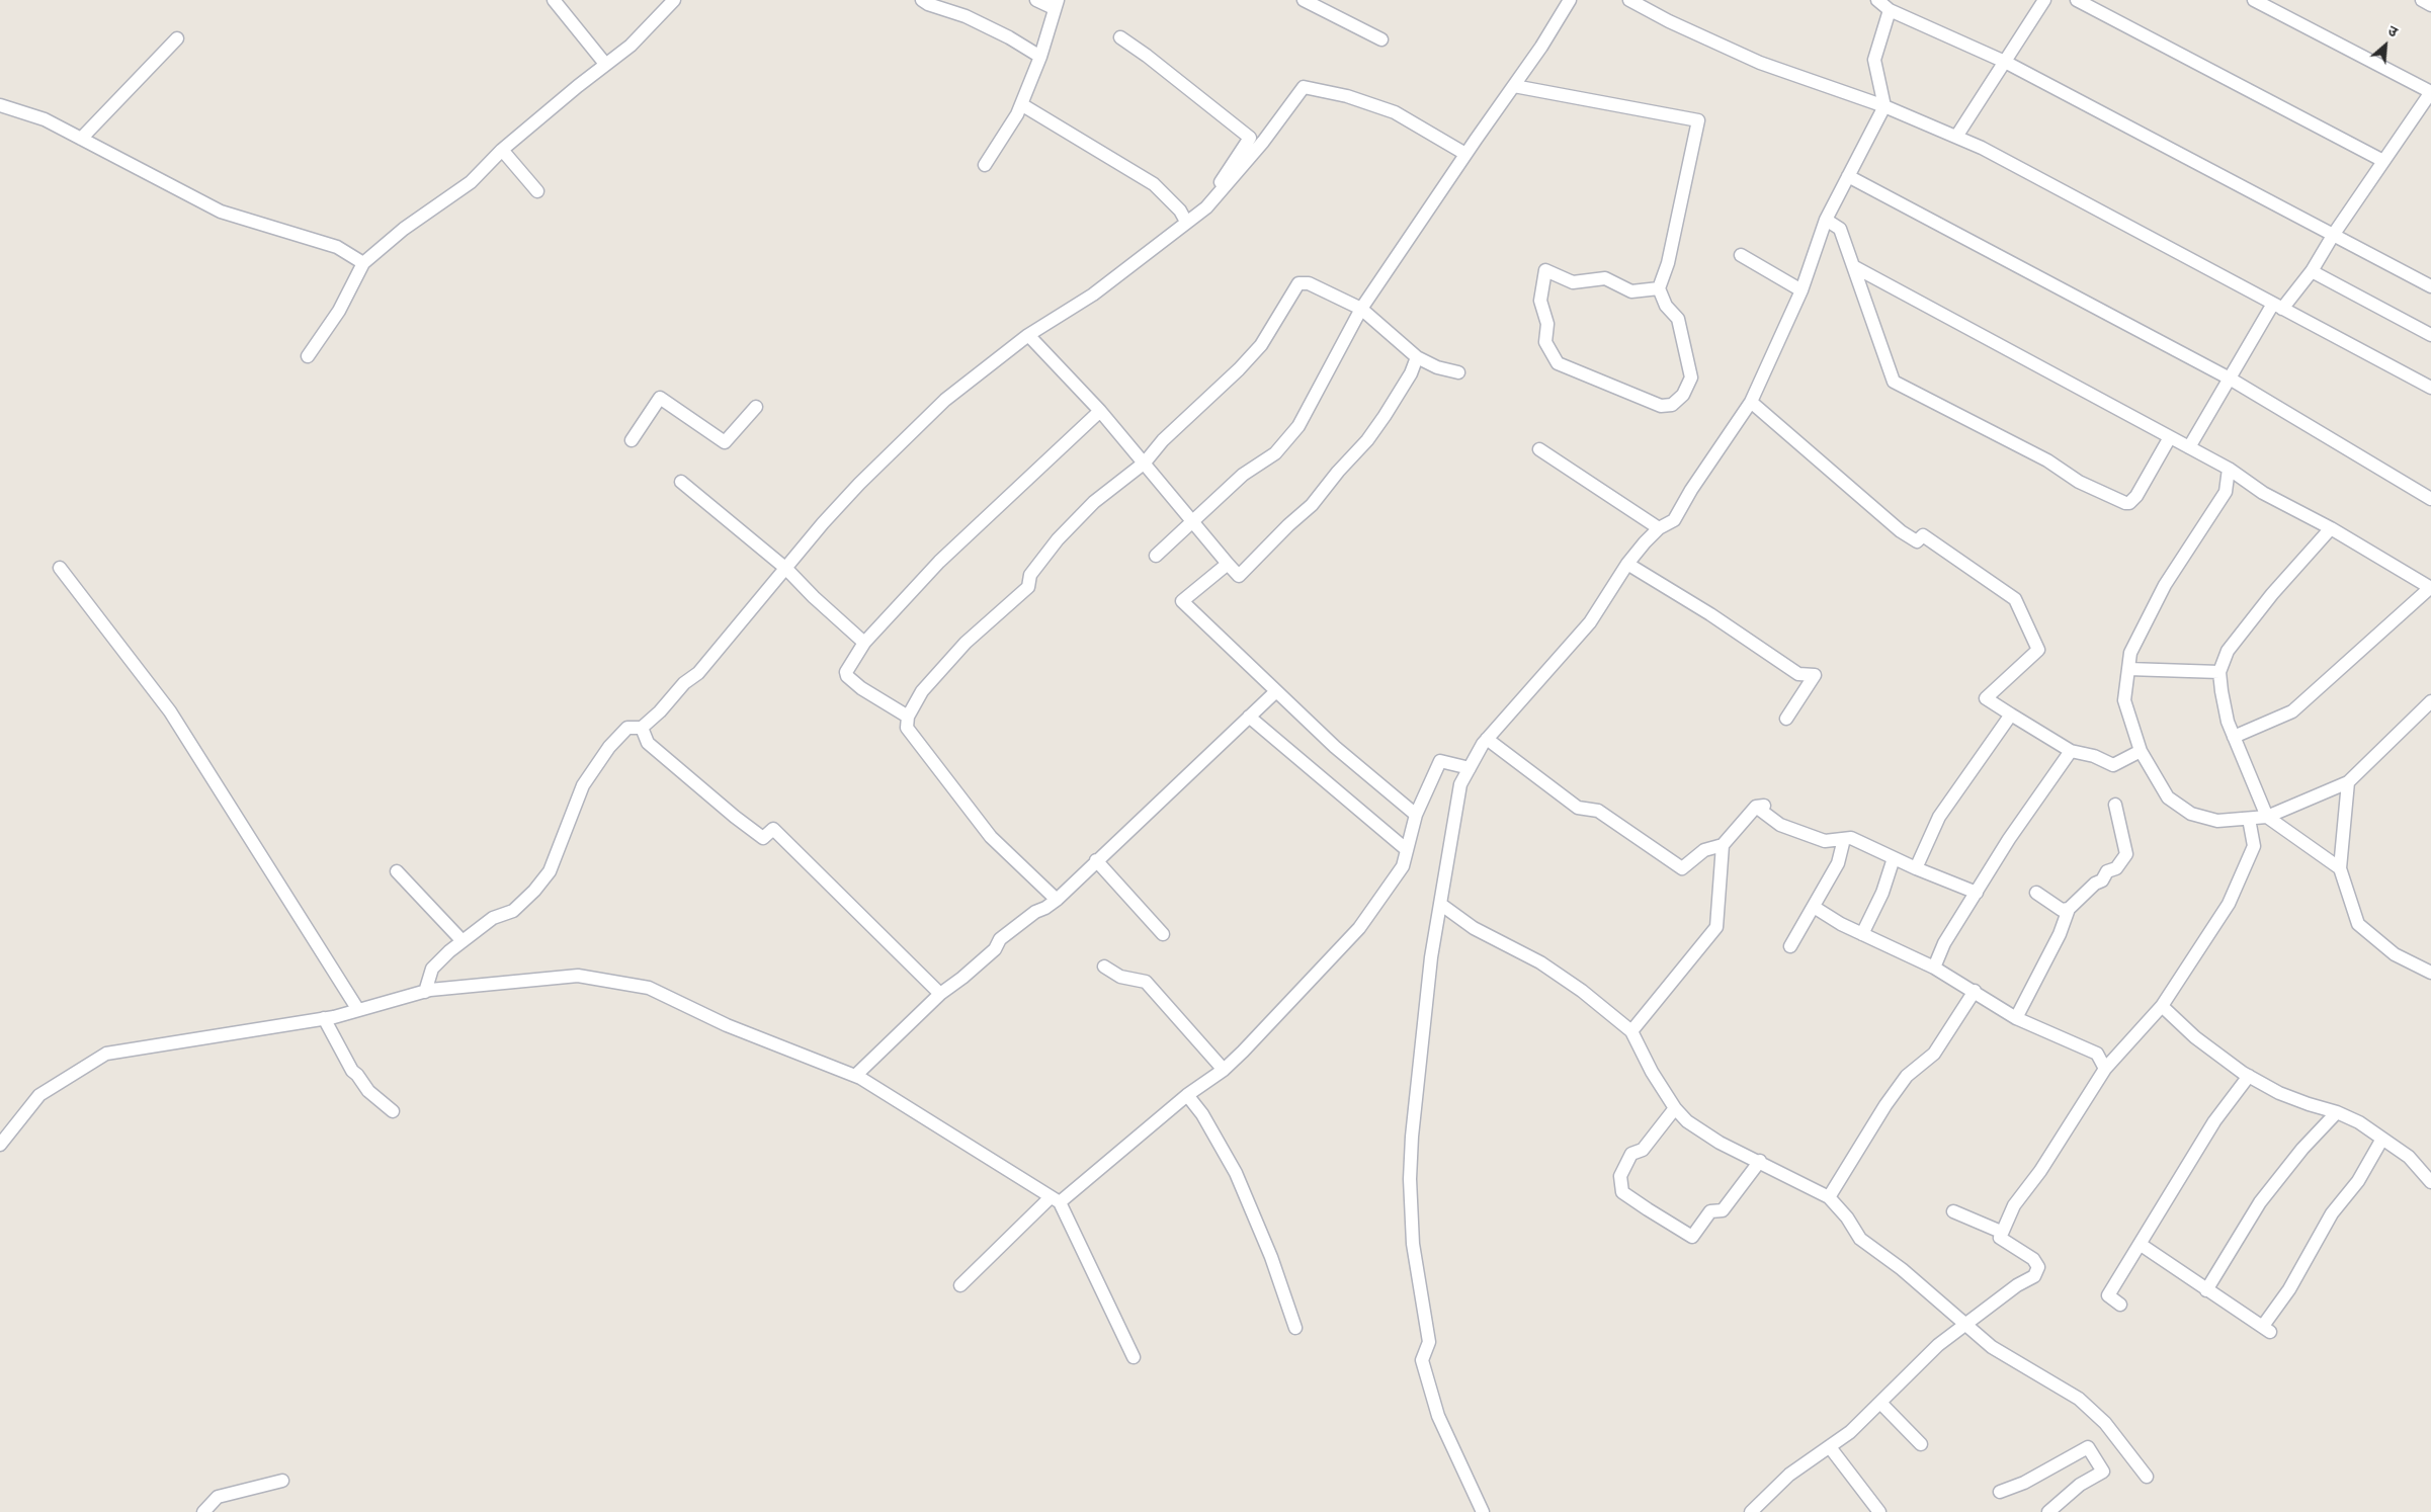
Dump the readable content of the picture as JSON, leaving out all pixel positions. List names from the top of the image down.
{
  "north": "top right"
}
